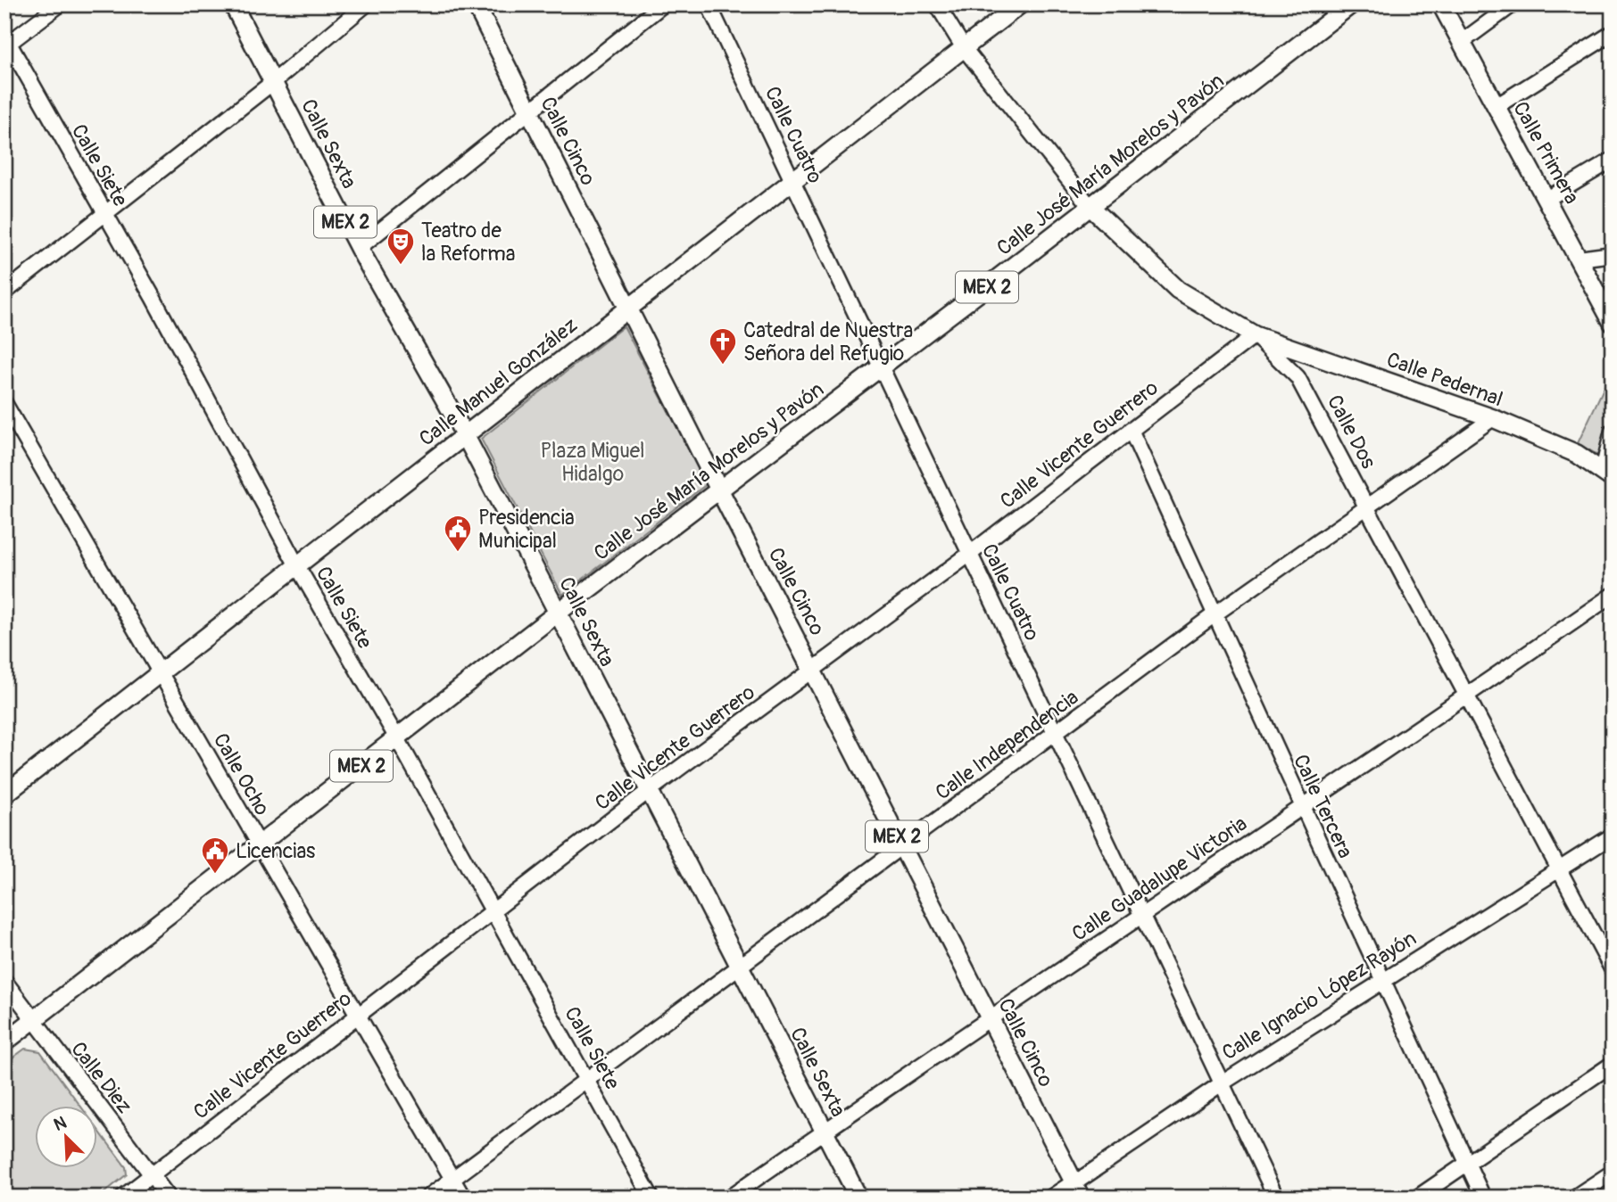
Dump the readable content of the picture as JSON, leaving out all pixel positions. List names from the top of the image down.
{
  "streets": {
    "main road": [
      "Calle Cinco",
      "Calle Sexta",
      "Calle Primera",
      "Calle José María Morelos y Pavón",
      "MEX 2",
      "Calle Pedernal",
      "Calle Manuel González",
      "Calle Dos",
      "Calle Ignacio López Rayón"
    ],
    "street": [
      "Calle Cuatro",
      "Calle Siete",
      "Calle Vicente Guerrero",
      "Calle Independencia",
      "Calle Ocho",
      "Calle Tercera",
      "Calle Guadalupe Victoria",
      "Calle Diez"
    ]
  },
  "crossings": [
    ["Calle Cuatro", "Calle José María Morelos y Pavón"],
    ["Calle Cuatro", "Calle Manuel González"],
    ["Calle Cuatro", "Calle Vicente Guerrero"],
    ["Calle Cuatro", "Calle Independencia"],
    ["Calle Cuatro", "Calle Guadalupe Victoria"],
    ["Calle Cuatro", "Calle Ignacio López Rayón"],
    ["Calle Cinco", "Calle José María Morelos y Pavón"],
    ["Calle Cinco", "Calle Manuel González"],
    ["Calle Cinco", "Calle Vicente Guerrero"],
    ["Calle Cinco", "Calle Independencia"],
    ["Calle Cinco", "Calle Guadalupe Victoria"],
    ["Calle Cinco", "Calle Ignacio López Rayón"],
    ["Calle Sexta", "Calle José María Morelos y Pavón"],
    ["Calle Sexta", "Calle Manuel González"],
    ["Calle Sexta", "Calle Vicente Guerrero"],
    ["Calle Sexta", "Calle Independencia"],
    ["Calle Sexta", "Calle Guadalupe Victoria"],
    ["Calle José María Morelos y Pavón", "Calle Siete"],
    ["Calle José María Morelos y Pavón", "Calle Dos"],
    ["Calle José María Morelos y Pavón", "Calle Ocho"],
    ["Calle José María Morelos y Pavón", "Calle Diez"],
    ["Calle Siete", "Calle Manuel González"],
    ["Calle Siete", "Calle Vicente Guerrero"],
    ["Calle Siete", "Calle Independencia"],
    ["Calle Pedernal", "Calle Dos"],
    ["Calle Pedernal", "Calle Vicente Guerrero"],
    ["Calle Pedernal", "Calle Independencia"],
    ["Calle Manuel González", "Calle Dos"],
    ["Calle Manuel González", "Calle Ocho"],
    ["Calle Dos", "Calle Vicente Guerrero"],
    ["Calle Dos", "Calle Independencia"],
    ["Calle Dos", "Calle Guadalupe Victoria"],
    ["Calle Dos", "Calle Ignacio López Rayón"],
    ["Calle Vicente Guerrero", "Calle Ocho"],
    ["Calle Vicente Guerrero", "Calle Tercera"],
    ["Calle Vicente Guerrero", "Calle Diez"],
    ["Calle Independencia", "Calle Ocho"],
    ["Calle Independencia", "Calle Tercera"],
    ["Calle Tercera", "Calle Guadalupe Victoria"],
    ["Calle Tercera", "Calle Ignacio López Rayón"]
  ],
  "parks": ["Plaza Miguel Hidalgo"],
  "places": {
    "theatre": ["Teatro de la Reforma"],
    "church": ["Catedral de Nuestra Señora del Refugio"],
    "public building": ["Presidencia Municipal", "Licencias"]
  },
  "north": "top left"
}
